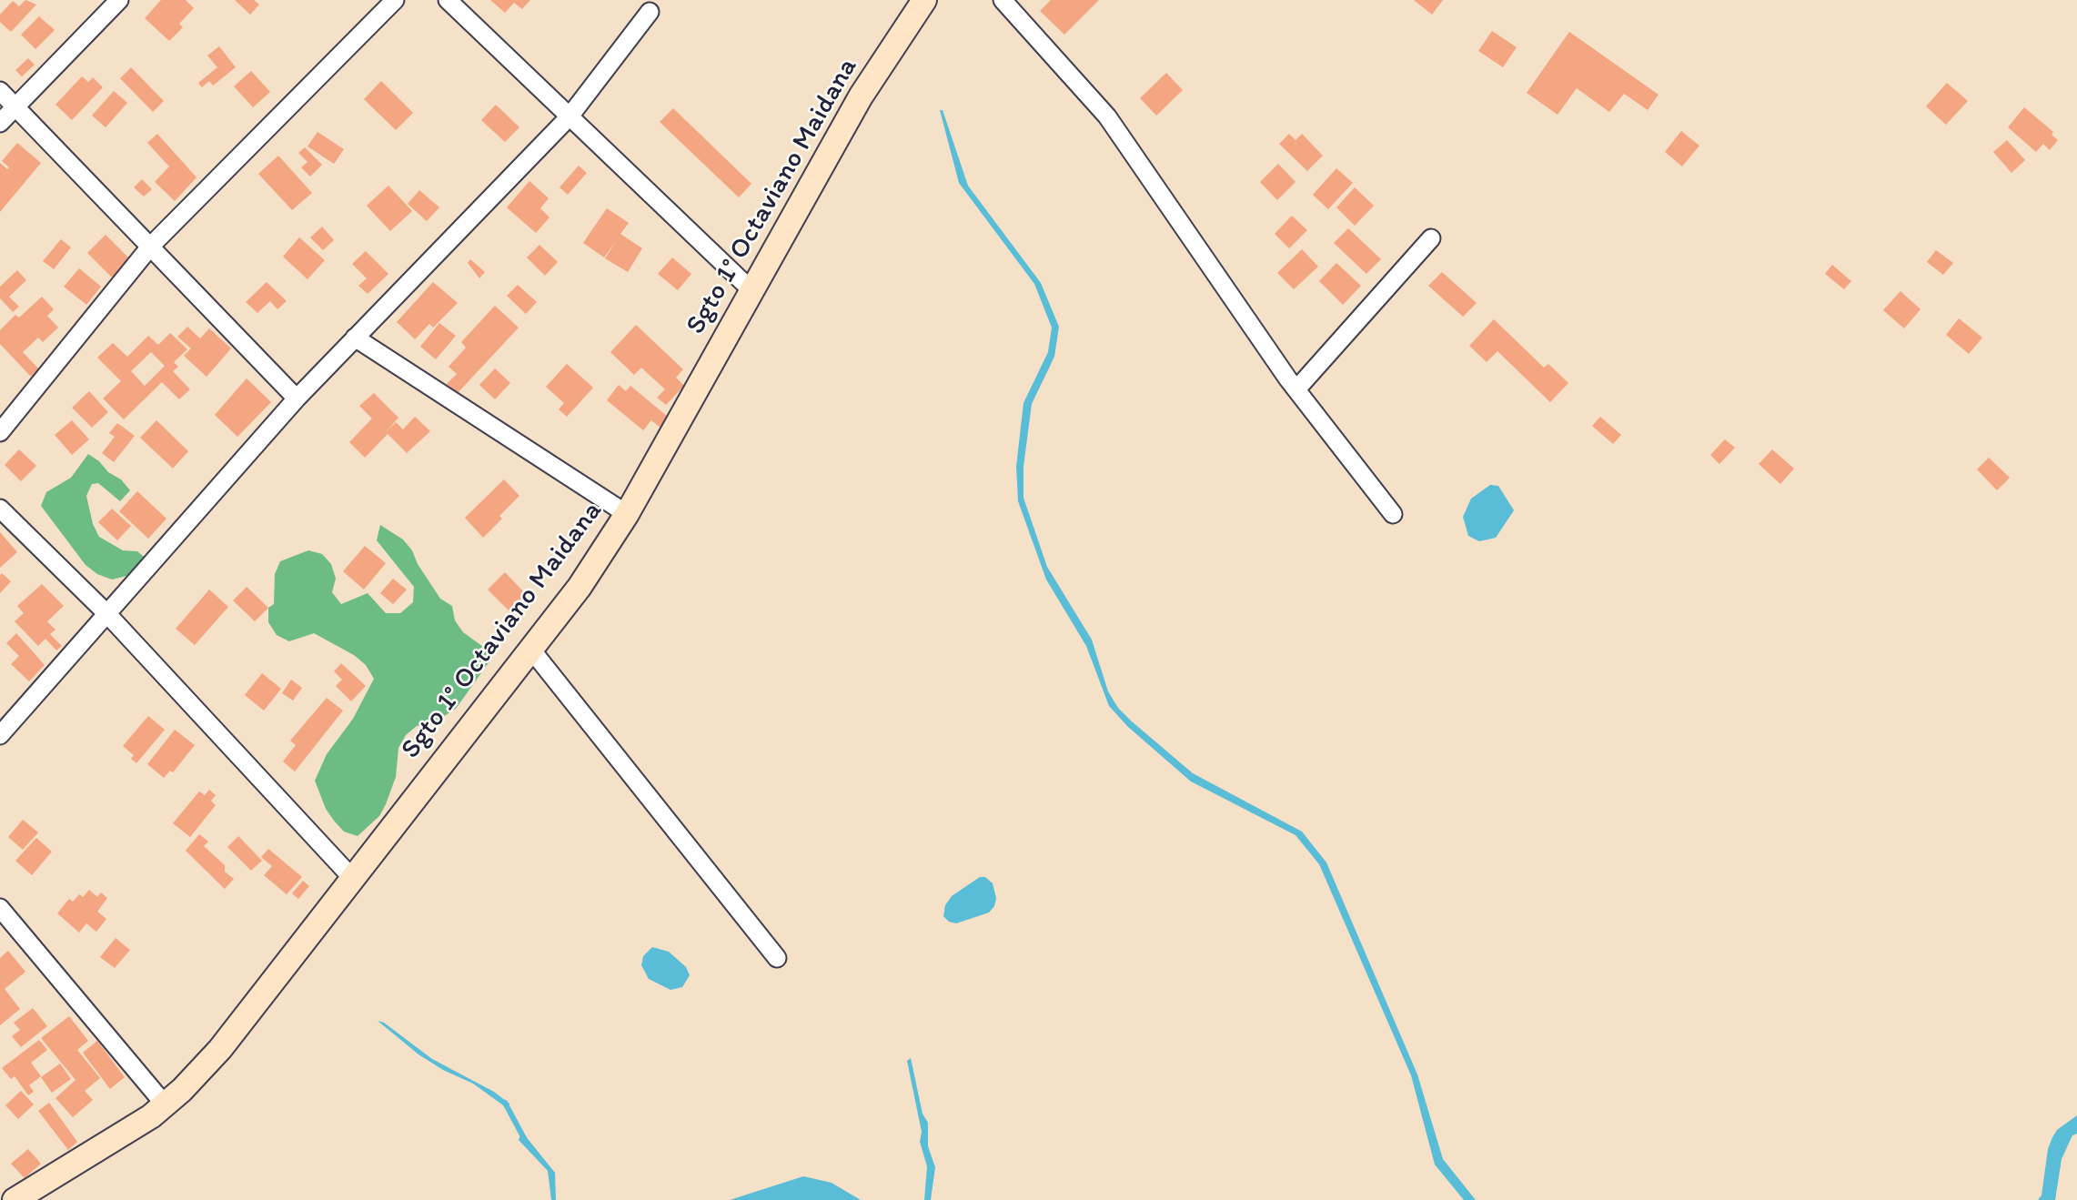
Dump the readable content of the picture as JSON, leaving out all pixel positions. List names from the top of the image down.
{
  "streets": {
    "main road": ["Sgto 1° Octaviano Maidana"]
  }
}
